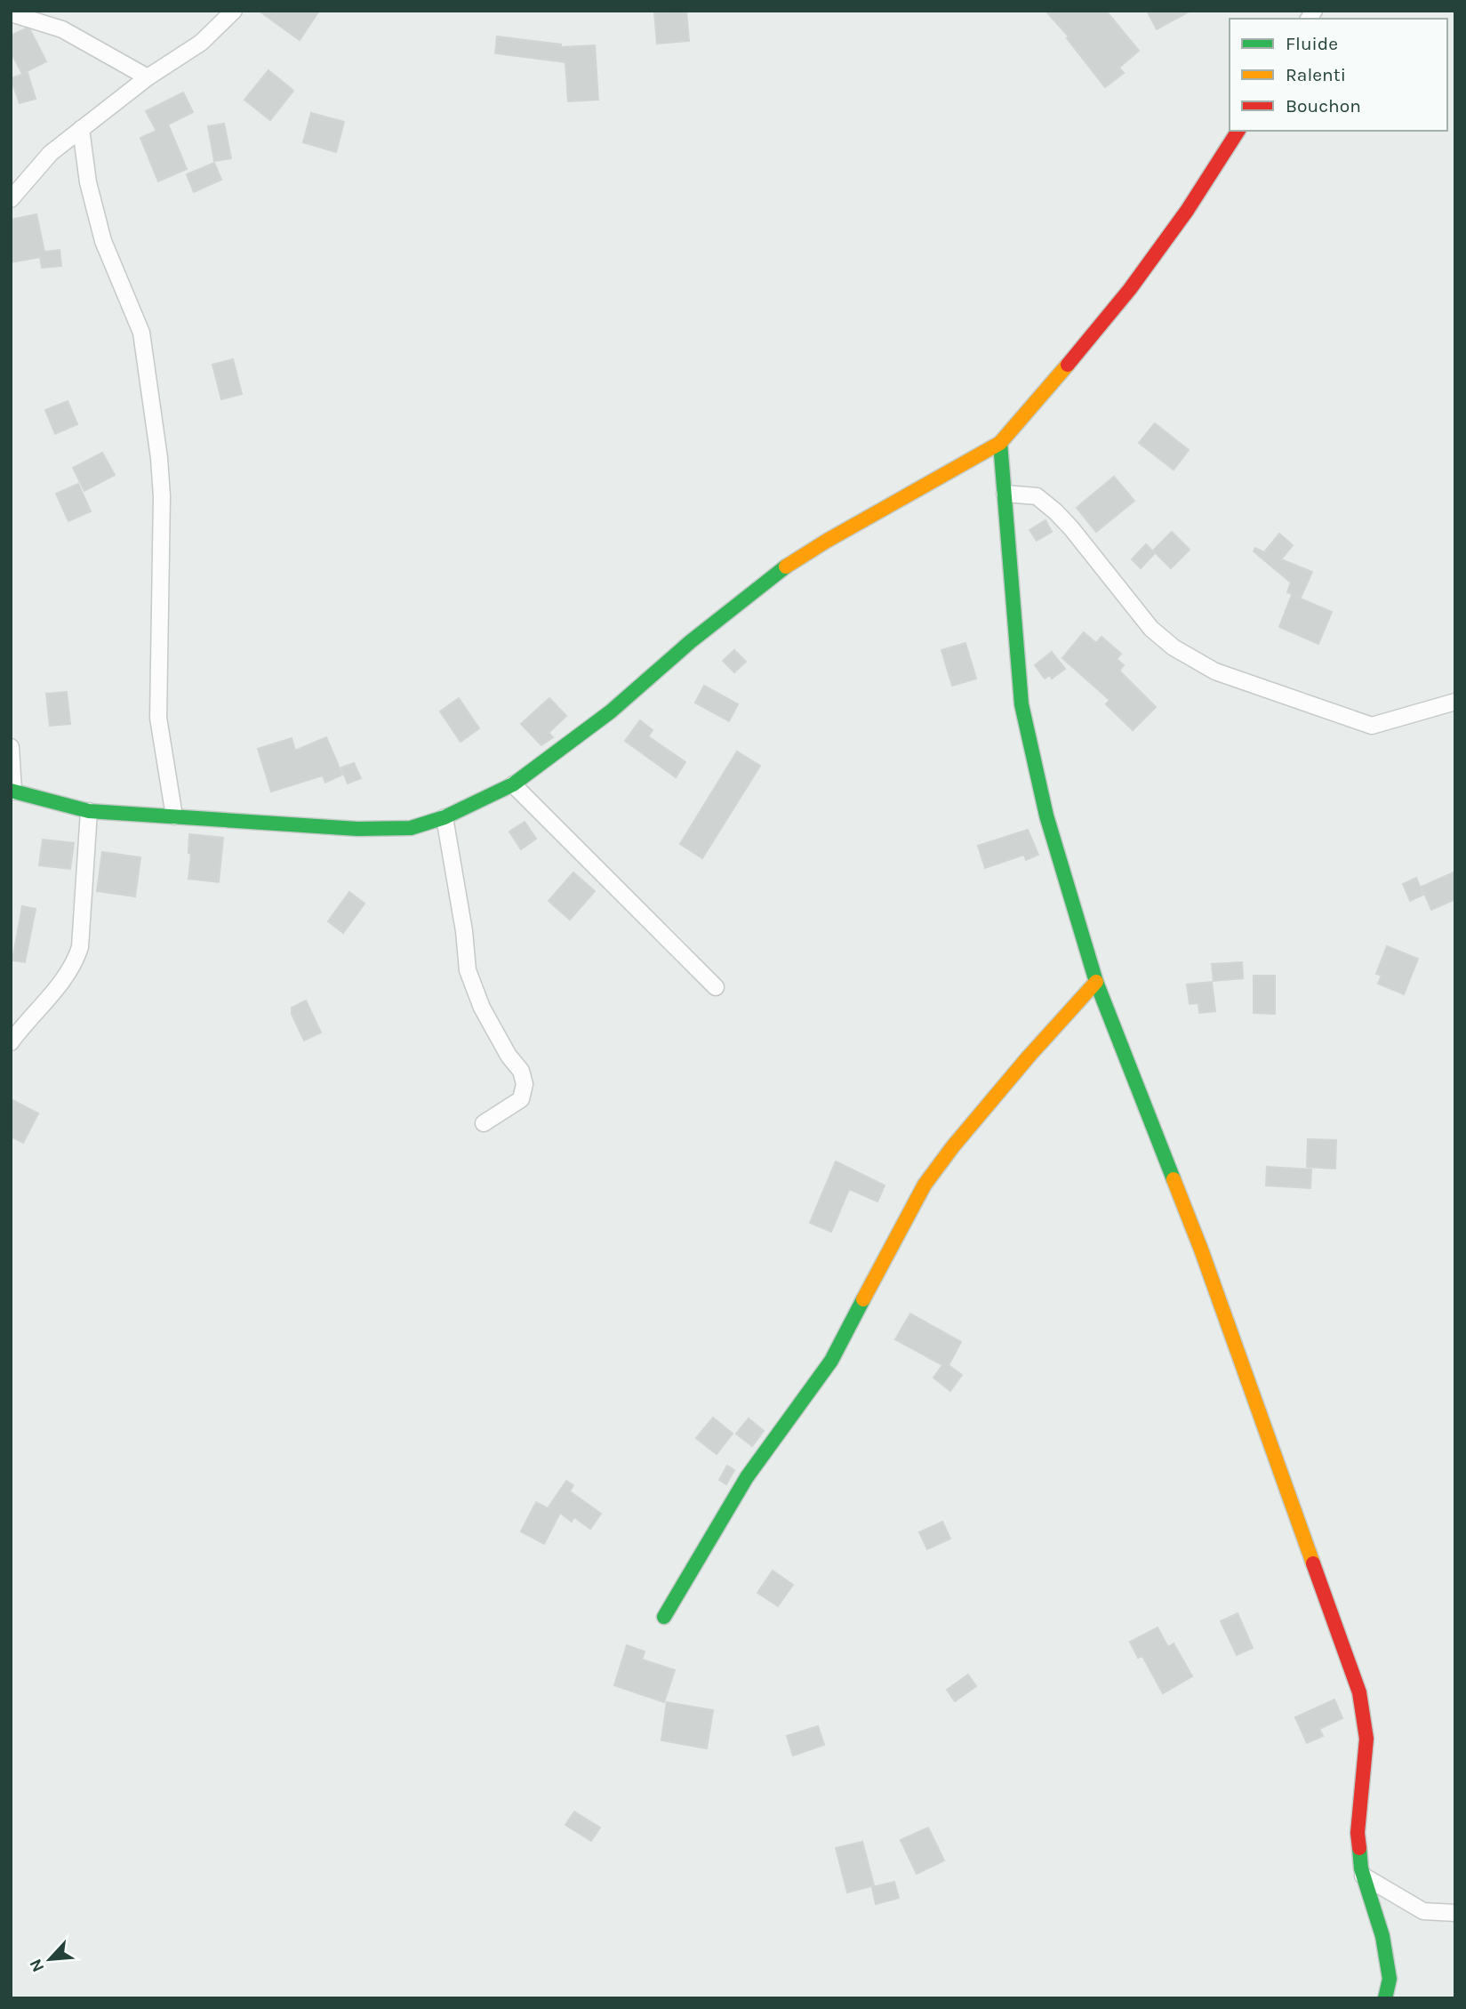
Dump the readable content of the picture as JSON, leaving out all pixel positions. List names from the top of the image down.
{
  "legend": ["Fluide", "Ralenti", "Bouchon"],
  "north": "bottom left"
}
